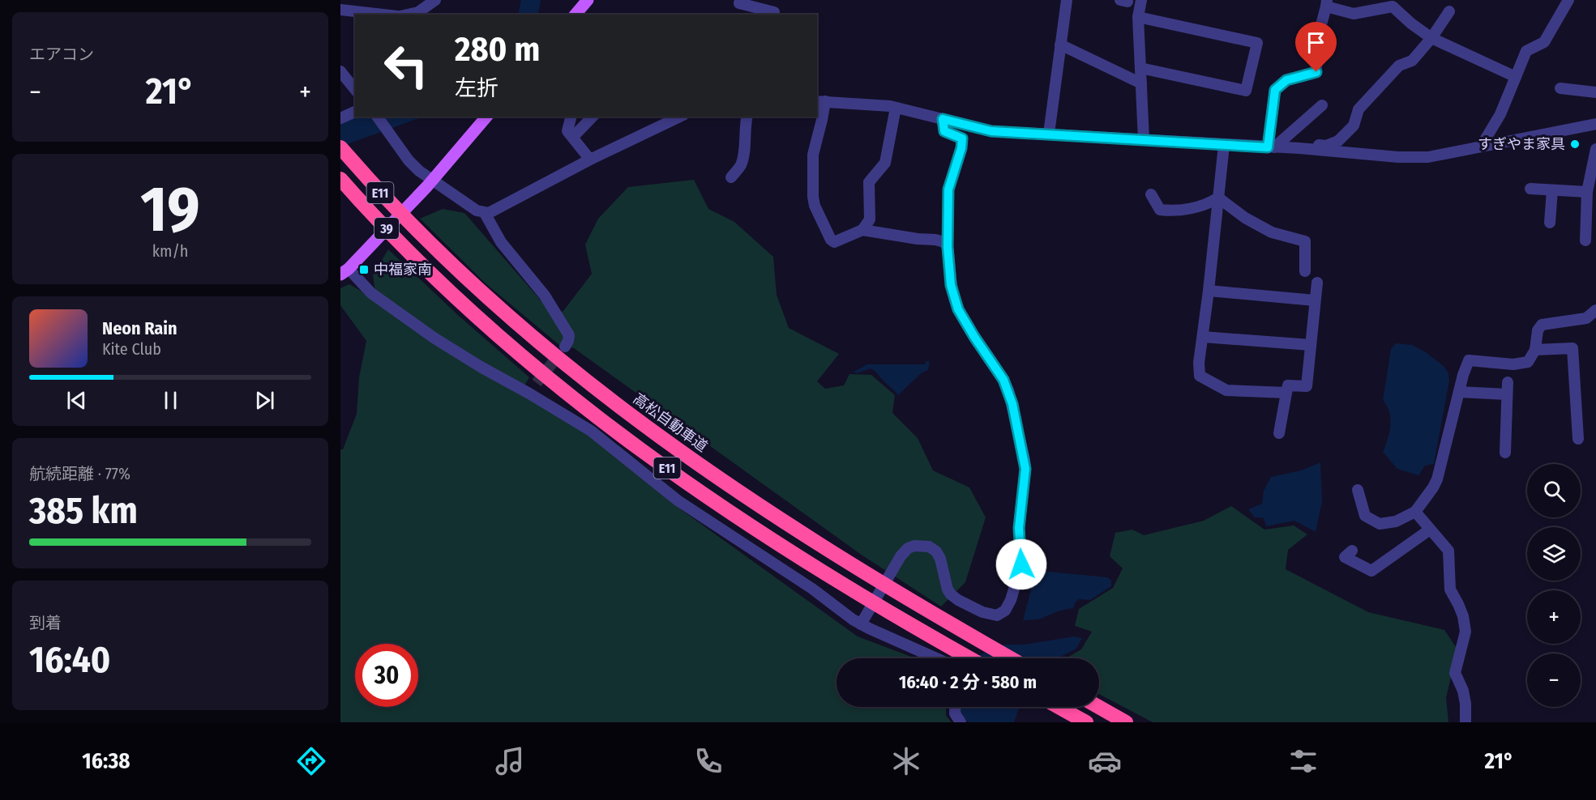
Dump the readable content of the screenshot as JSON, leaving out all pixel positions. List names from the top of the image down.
{
  "streets": {
    "highway": ["E11", "高松自動車道"],
    "main road": ["39"]
  },
  "places": {
    "other": ["すぎやま家具"],
    "transit": ["中福家南"]
  },
  "page": {
    "tile": [
      "エアコン",
      ["19", "km/h"],
      ["航続距離 · 77%", "385 km"],
      ["到着", "16:40"]
    ],
    "turn": ["280 m", "左折"],
    "heat": ["−", "21°", "+"],
    "song": ["Neon Rain", "Kite Club"],
    "map_buttons": ["+", "−"],
    "limit": "30",
    "trip": "16:40 · 2 分 · 580 m",
    "tabs": ["16:38", "21°"]
  }
}
